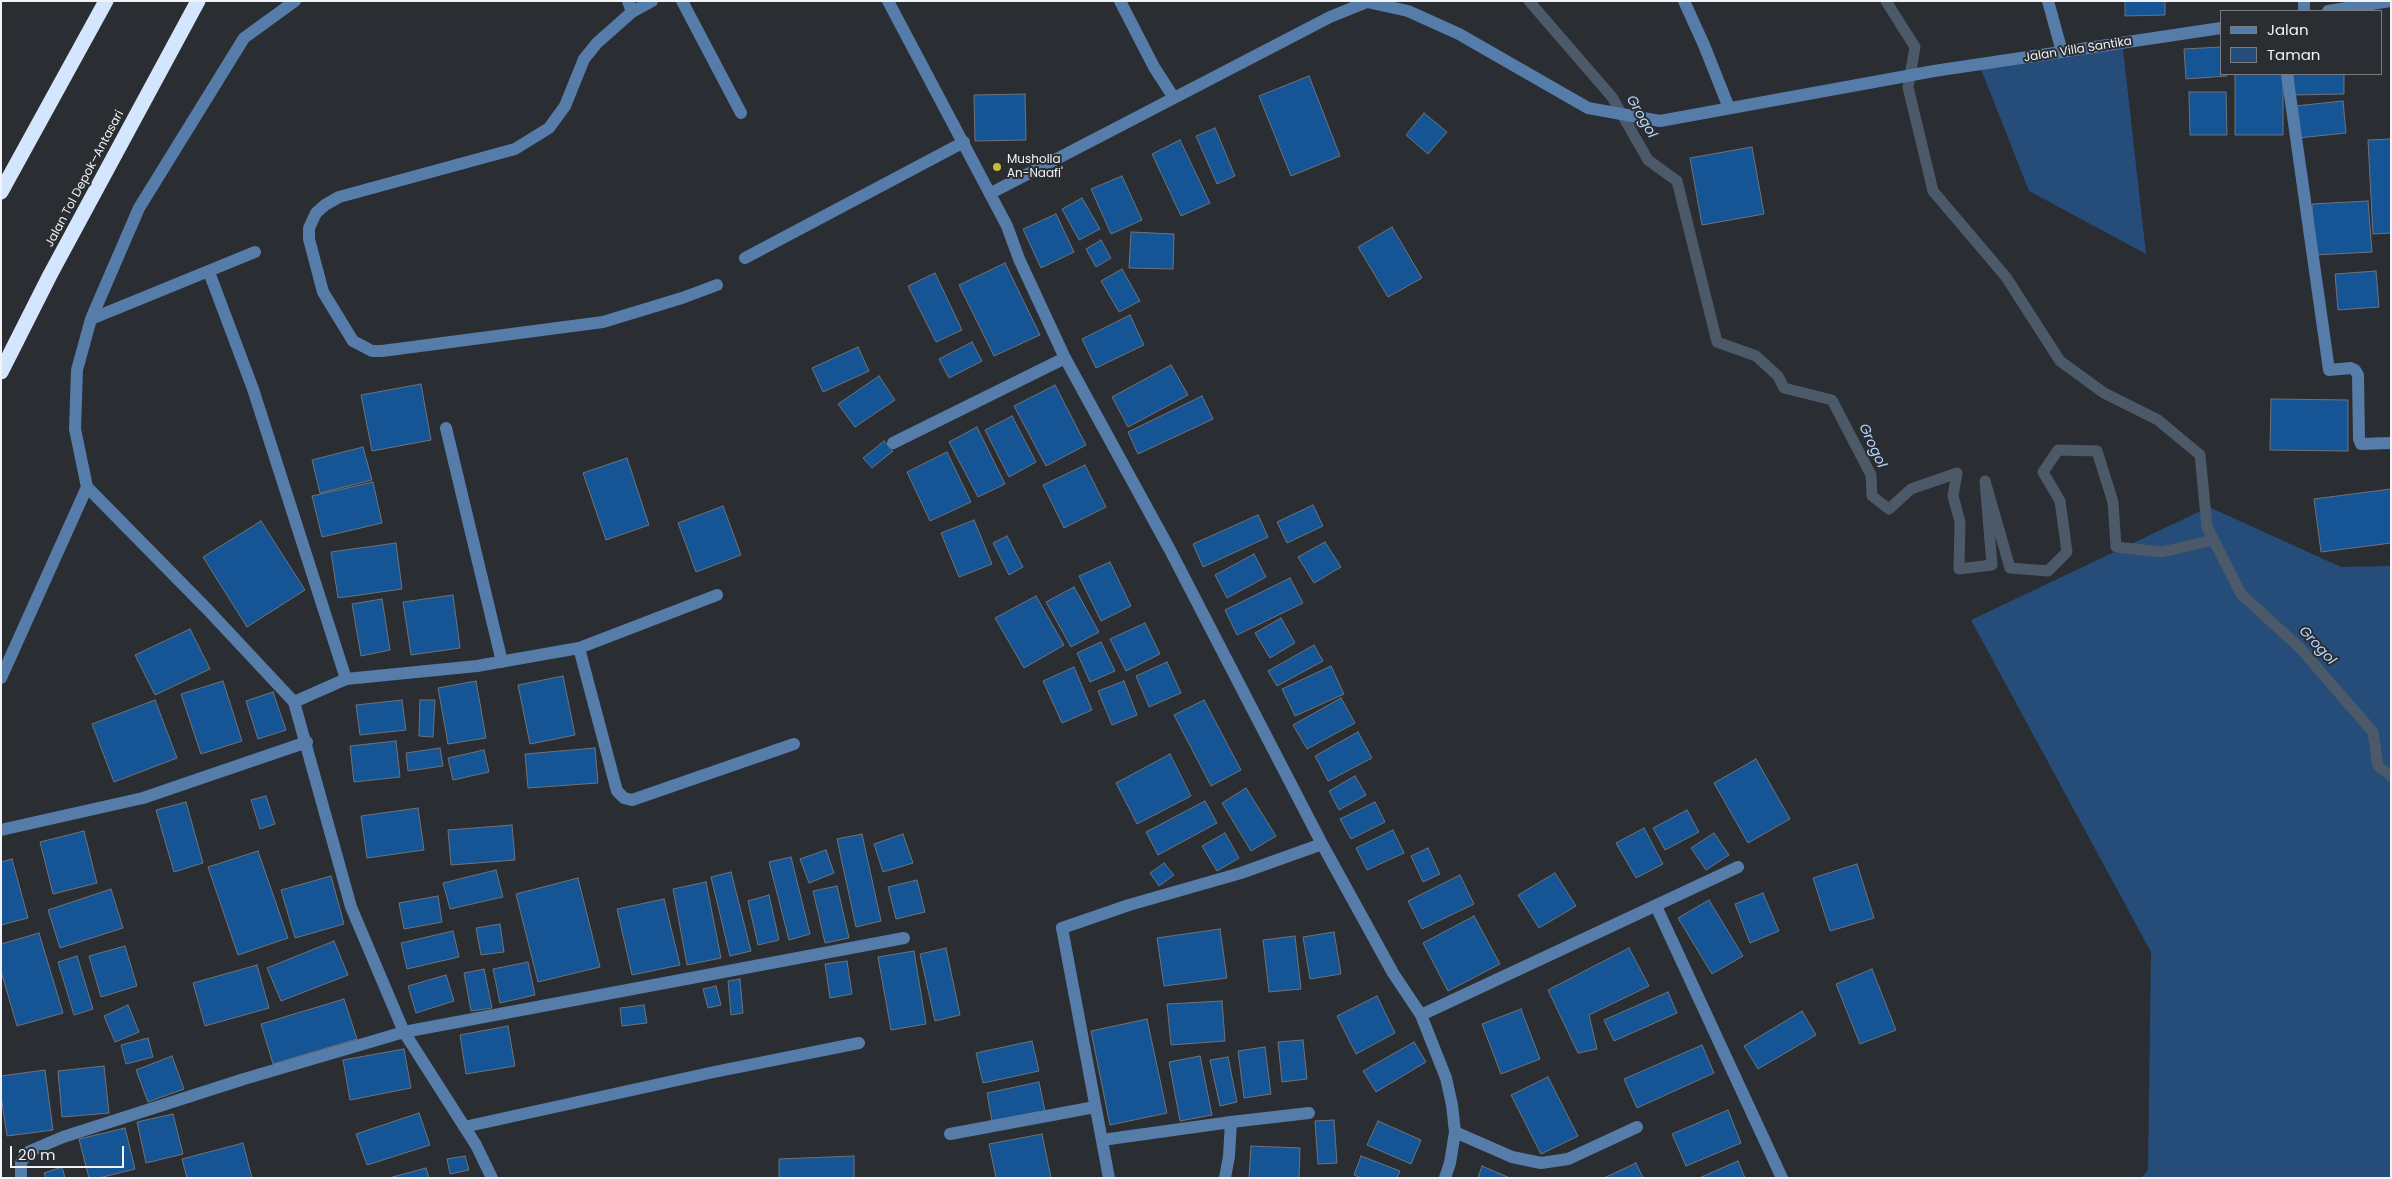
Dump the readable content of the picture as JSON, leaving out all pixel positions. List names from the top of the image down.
{
  "streets": {
    "highway": ["Jalan Tol Depok–Antasari"],
    "street": ["Jalan Villa Santika"]
  },
  "water": ["Grogol"],
  "places": ["Musholla An-Naafi'"],
  "legend": ["Jalan", "Taman"],
  "scale_bar": "20 m"
}
